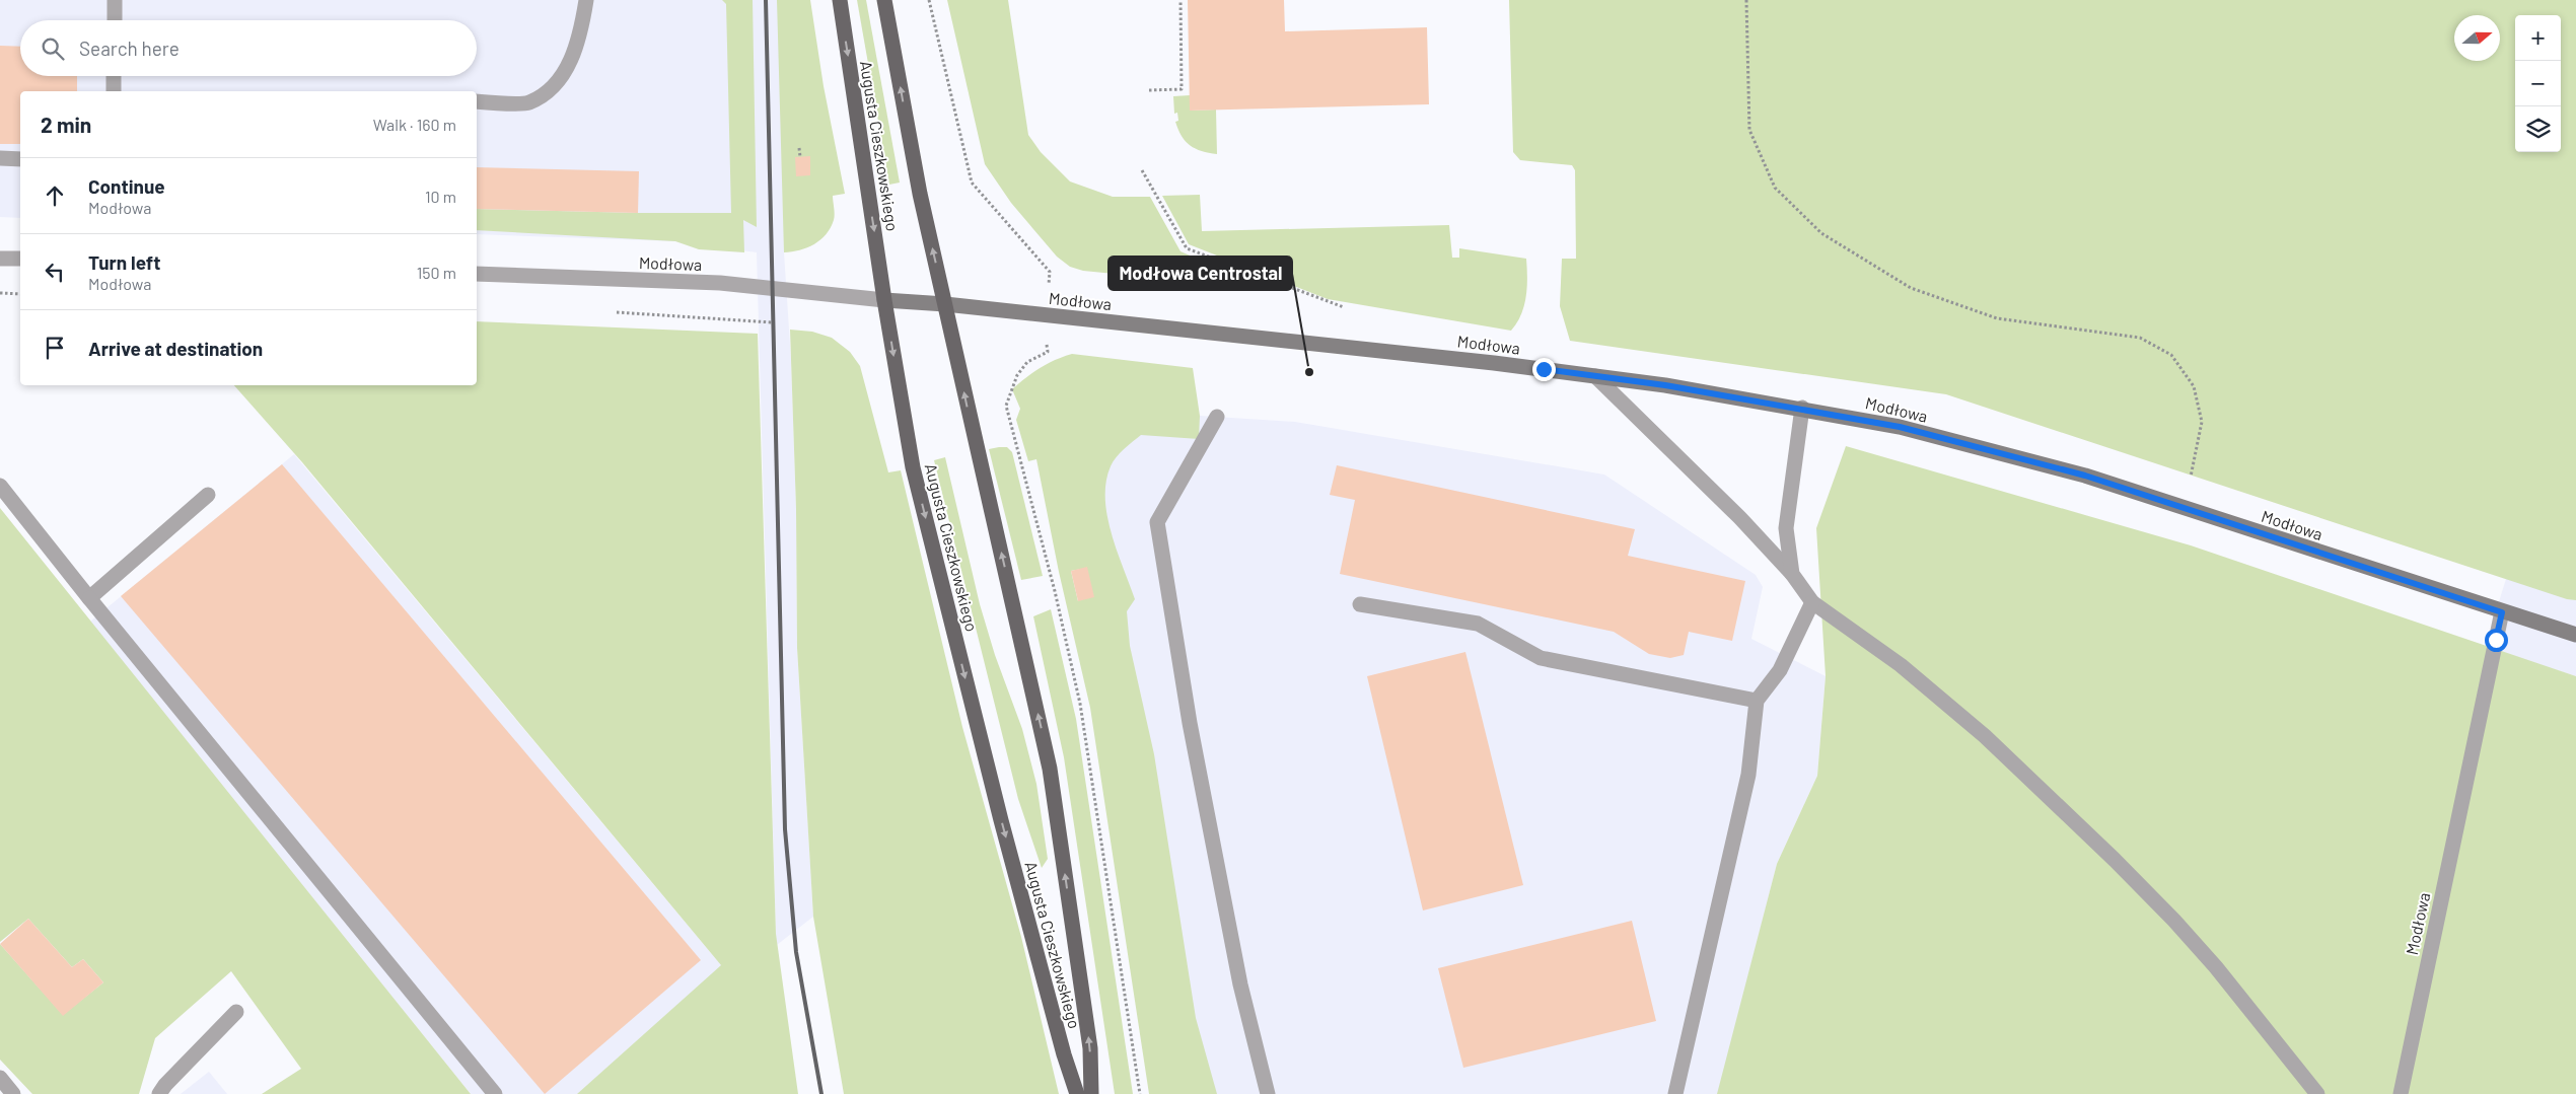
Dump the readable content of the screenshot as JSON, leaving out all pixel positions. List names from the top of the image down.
{
  "streets": {
    "main road": ["Augusta Cieszkowskiego"],
    "street": ["Modłowa"]
  },
  "crossings": [
    ["Augusta Cieszkowskiego", "Modłowa"]
  ],
  "places": ["Modłowa Centrostal"],
  "north": "right",
  "page": {
    "map_buttons": ["+", "−"],
    "search": "Search here",
    "heading": ["2 min", "Walk · 160 m"],
    "list": [
      ["Continue", "Modłowa", "10 m"],
      ["Turn left", "Modłowa", "150 m"],
      "Arrive at destination"
    ]
  }
}
